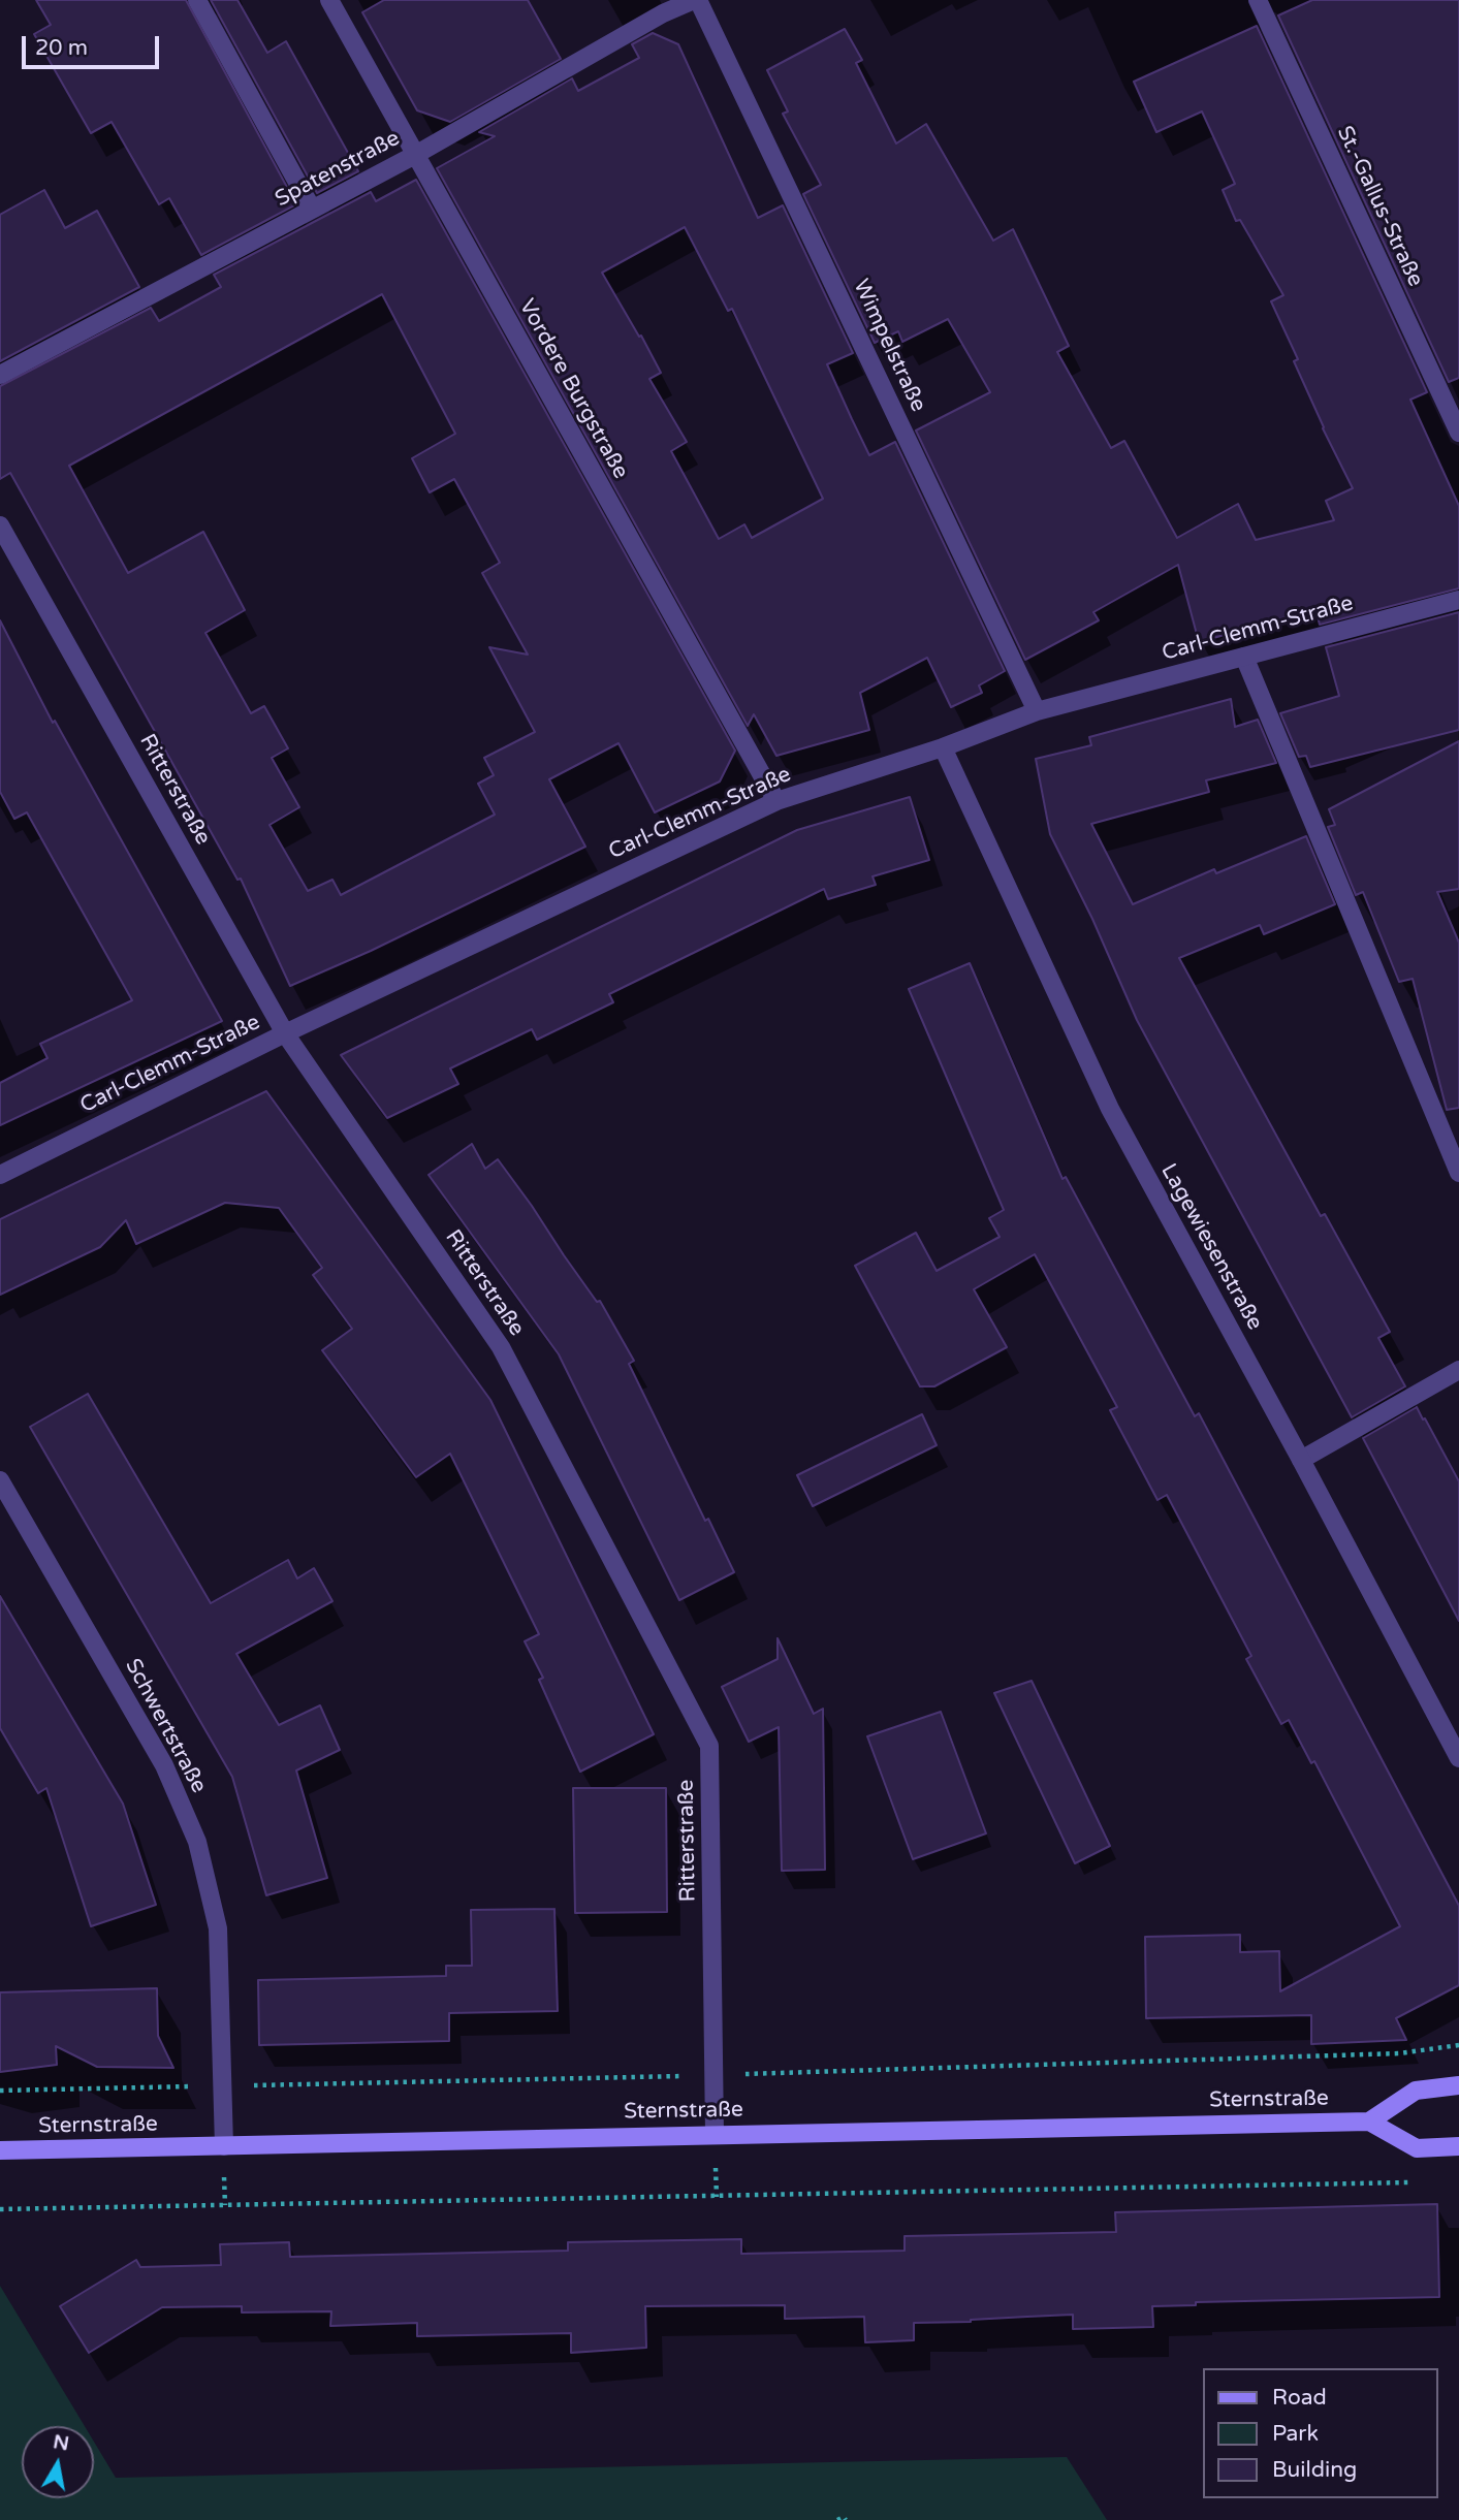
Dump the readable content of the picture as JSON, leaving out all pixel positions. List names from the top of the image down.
{
  "streets": {
    "main road": ["Sternstraße"],
    "street": [
      "Spatenstraße",
      "St.-Gallus-Straße",
      "Wimpelstraße",
      "Vordere Burgstraße",
      "Carl-Clemm-Straße",
      "Ritterstraße",
      "Lagewiesenstraße",
      "Schwertstraße"
    ]
  },
  "crossings": [
    ["Spatenstraße", "Wimpelstraße"],
    ["Spatenstraße", "Vordere Burgstraße"],
    ["Wimpelstraße", "Carl-Clemm-Straße"],
    ["Vordere Burgstraße", "Carl-Clemm-Straße"],
    ["Carl-Clemm-Straße", "Ritterstraße"],
    ["Carl-Clemm-Straße", "Lagewiesenstraße"],
    ["Ritterstraße", "Sternstraße"],
    ["Schwertstraße", "Sternstraße"]
  ],
  "legend": ["Road", "Park", "Building"],
  "scale_bar": "20 m",
  "north": "top"
}
